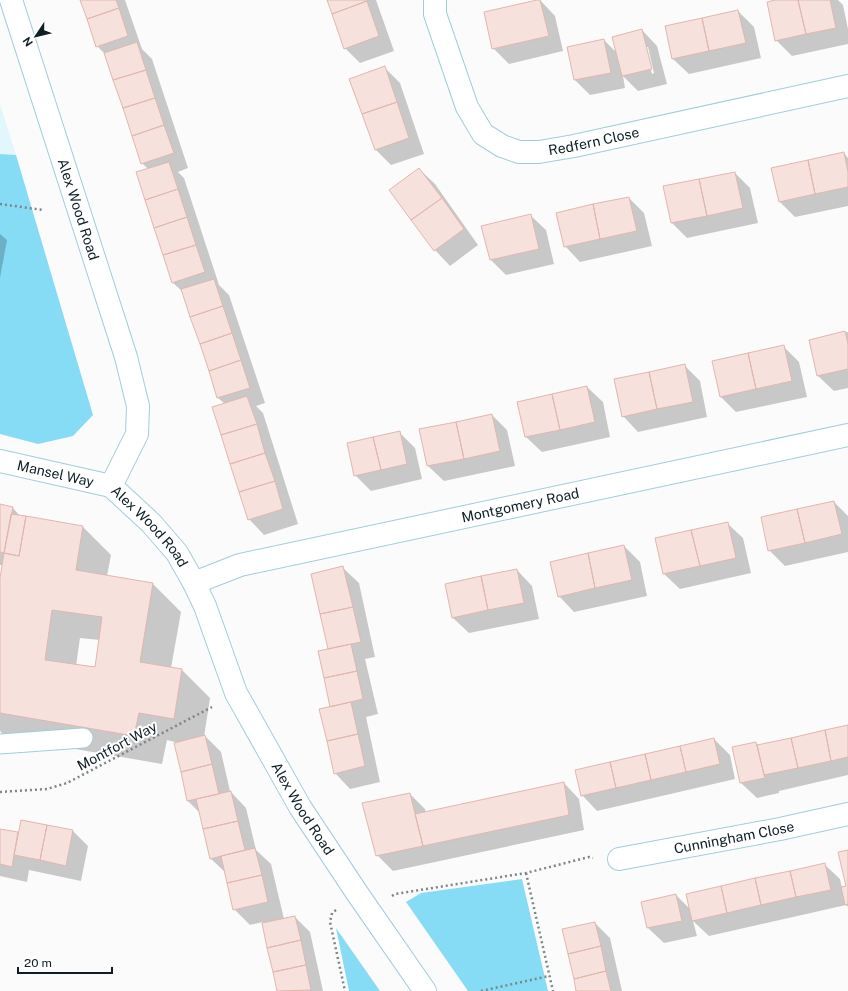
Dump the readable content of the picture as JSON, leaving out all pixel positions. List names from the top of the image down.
{
  "streets": {
    "street": [
      "Redfern Close",
      "Alex Wood Road",
      "Mansel Way",
      "Montgomery Road",
      "Cunningham Close"
    ],
    "path": ["Montfort Way"]
  },
  "crossings": [
    ["Alex Wood Road", "Mansel Way"],
    ["Alex Wood Road", "Montgomery Road"],
    ["Alex Wood Road", "Montfort Way"]
  ],
  "scale_bar": "20 m",
  "north": "bottom left"
}
